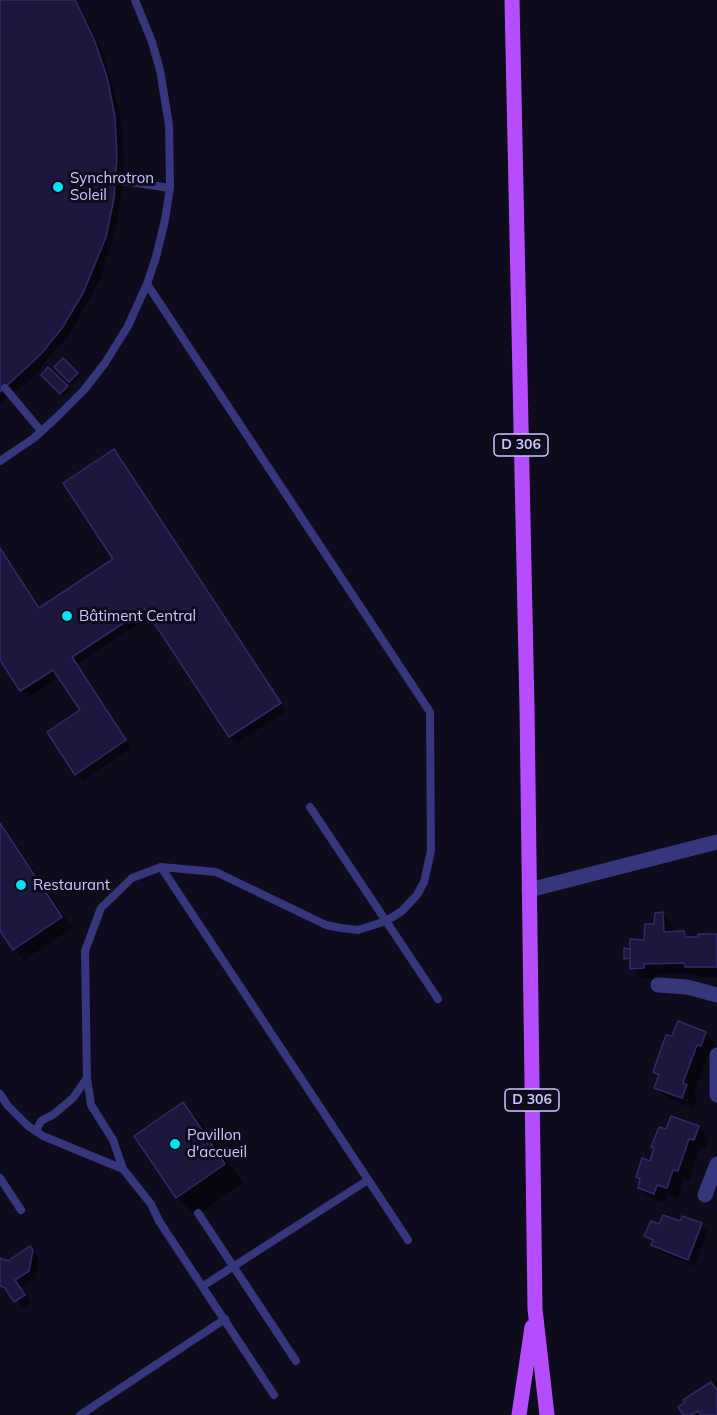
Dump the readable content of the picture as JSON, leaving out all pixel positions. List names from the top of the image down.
{
  "streets": {
    "main road": ["D 306"]
  },
  "places": [
    "Synchrotron Soleil",
    "Bâtiment Central",
    "Restaurant",
    "Pavillon d'accueil"
  ]
}
